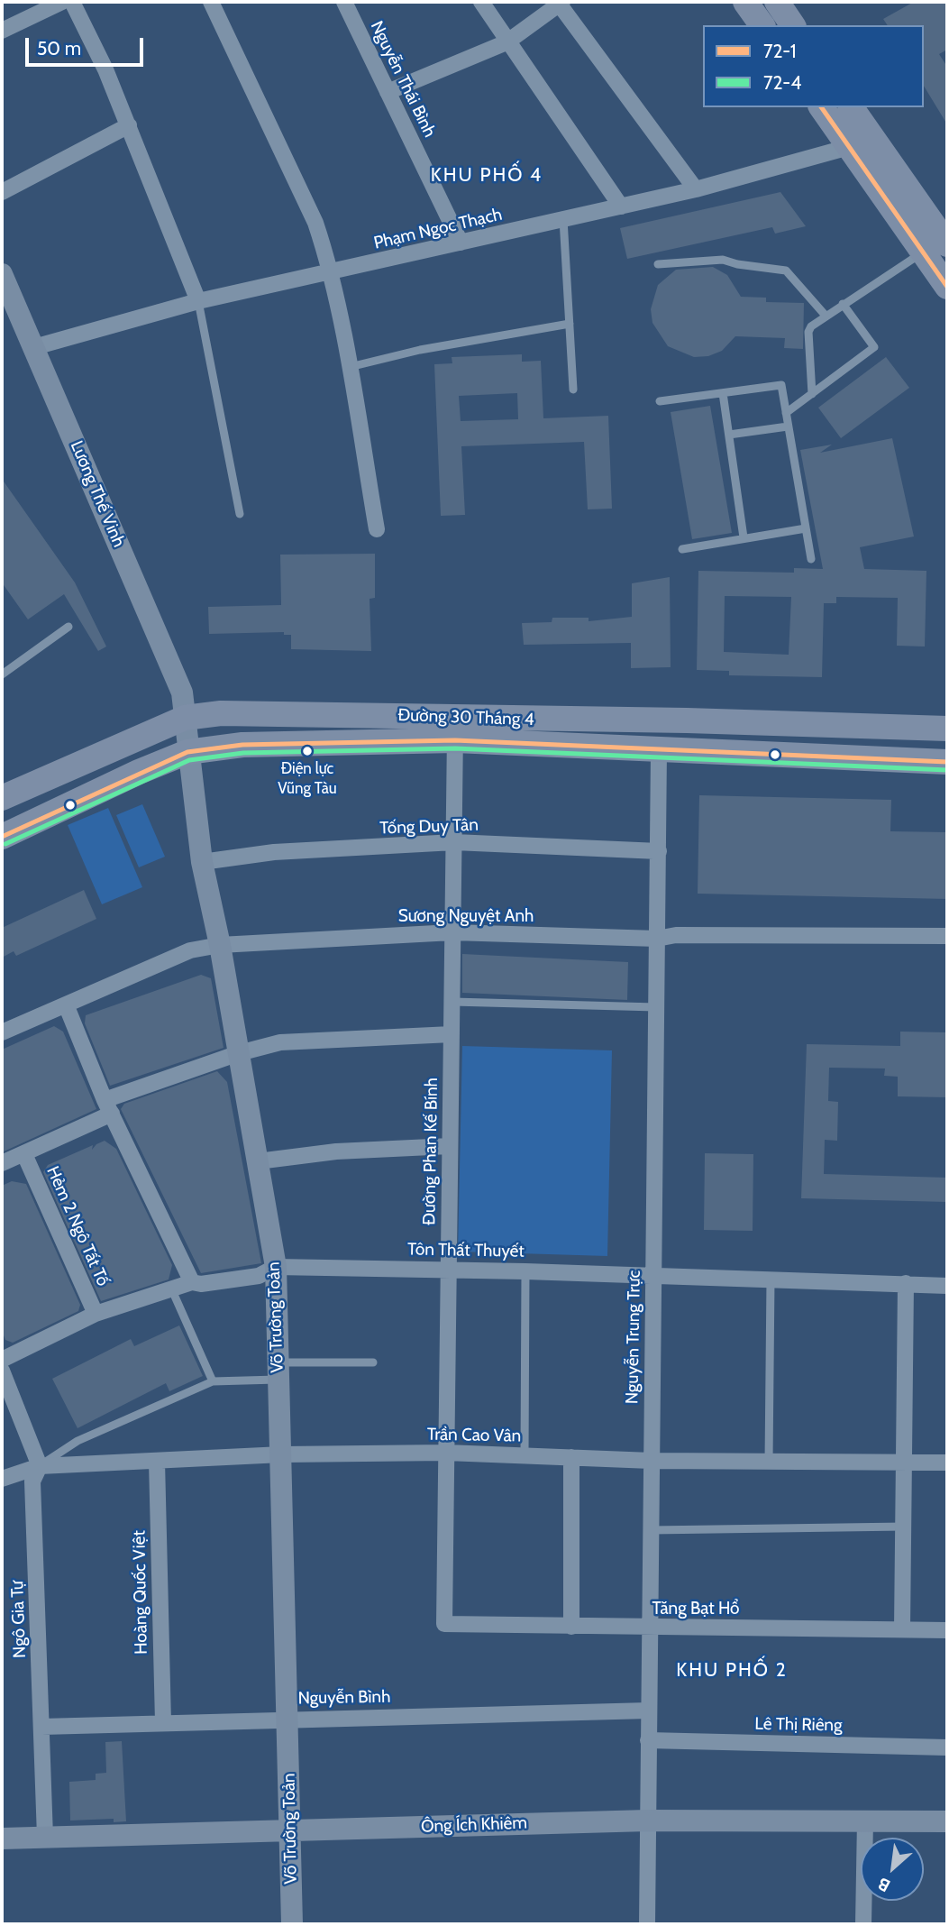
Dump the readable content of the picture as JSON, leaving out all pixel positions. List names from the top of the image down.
{
  "streets": {
    "main road": ["Đường 30 Tháng 4"],
    "street": [
      "Nguyễn Thái Bình",
      "Phạm Ngọc Thạch",
      "Lương Thế Vinh",
      "Tống Duy Tân",
      "Sương Nguyệt Anh",
      "Đường Phan Kế Bính",
      "Hẻm 2 Ngô Tất Tố",
      "Tôn Thất Thuyết",
      "Võ Trường Toản",
      "Nguyễn Trung Trực",
      "Trần Cao Vân",
      "Hoàng Quốc Việt",
      "Tăng Bạt Hổ",
      "Ngô Gia Tự",
      "Nguyễn Bình",
      "Lê Thị Riêng",
      "Ông Ích Khiêm"
    ]
  },
  "crossings": [
    ["Nguyễn Thái Bình", "Phạm Ngọc Thạch"],
    ["Phạm Ngọc Thạch", "Lương Thế Vinh"],
    ["Lương Thế Vinh", "Đường 30 Tháng 4"],
    ["Lương Thế Vinh", "Võ Trường Toản"],
    ["Đường 30 Tháng 4", "Đường Phan Kế Bính"],
    ["Đường 30 Tháng 4", "Võ Trường Toản"],
    ["Đường 30 Tháng 4", "Nguyễn Trung Trực"],
    ["Tống Duy Tân", "Đường Phan Kế Bính"],
    ["Tống Duy Tân", "Võ Trường Toản"],
    ["Tống Duy Tân", "Nguyễn Trung Trực"],
    ["Sương Nguyệt Anh", "Đường Phan Kế Bính"],
    ["Sương Nguyệt Anh", "Võ Trường Toản"],
    ["Sương Nguyệt Anh", "Nguyễn Trung Trực"],
    ["Đường Phan Kế Bính", "Tôn Thất Thuyết"],
    ["Đường Phan Kế Bính", "Trần Cao Vân"],
    ["Đường Phan Kế Bính", "Tăng Bạt Hổ"],
    ["Hẻm 2 Ngô Tất Tố", "Tôn Thất Thuyết"],
    ["Tôn Thất Thuyết", "Võ Trường Toản"],
    ["Tôn Thất Thuyết", "Nguyễn Trung Trực"],
    ["Võ Trường Toản", "Trần Cao Vân"],
    ["Võ Trường Toản", "Nguyễn Bình"],
    ["Võ Trường Toản", "Ông Ích Khiêm"],
    ["Nguyễn Trung Trực", "Trần Cao Vân"],
    ["Nguyễn Trung Trực", "Tăng Bạt Hổ"],
    ["Nguyễn Trung Trực", "Nguyễn Bình"],
    ["Nguyễn Trung Trực", "Lê Thị Riêng"],
    ["Nguyễn Trung Trực", "Ông Ích Khiêm"],
    ["Trần Cao Vân", "Hoàng Quốc Việt"],
    ["Trần Cao Vân", "Ngô Gia Tự"],
    ["Hoàng Quốc Việt", "Nguyễn Bình"],
    ["Ngô Gia Tự", "Nguyễn Bình"],
    ["Ngô Gia Tự", "Ông Ích Khiêm"]
  ],
  "districts": ["KHU PHỐ 4", "KHU PHỐ 2"],
  "places": ["Điện lực Vũng Tàu"],
  "lines": ["transit line 72-1", "transit line 72-4"],
  "legend": ["72-1", "72-4"],
  "scale_bar": "50 m",
  "north": "bottom left"
}
